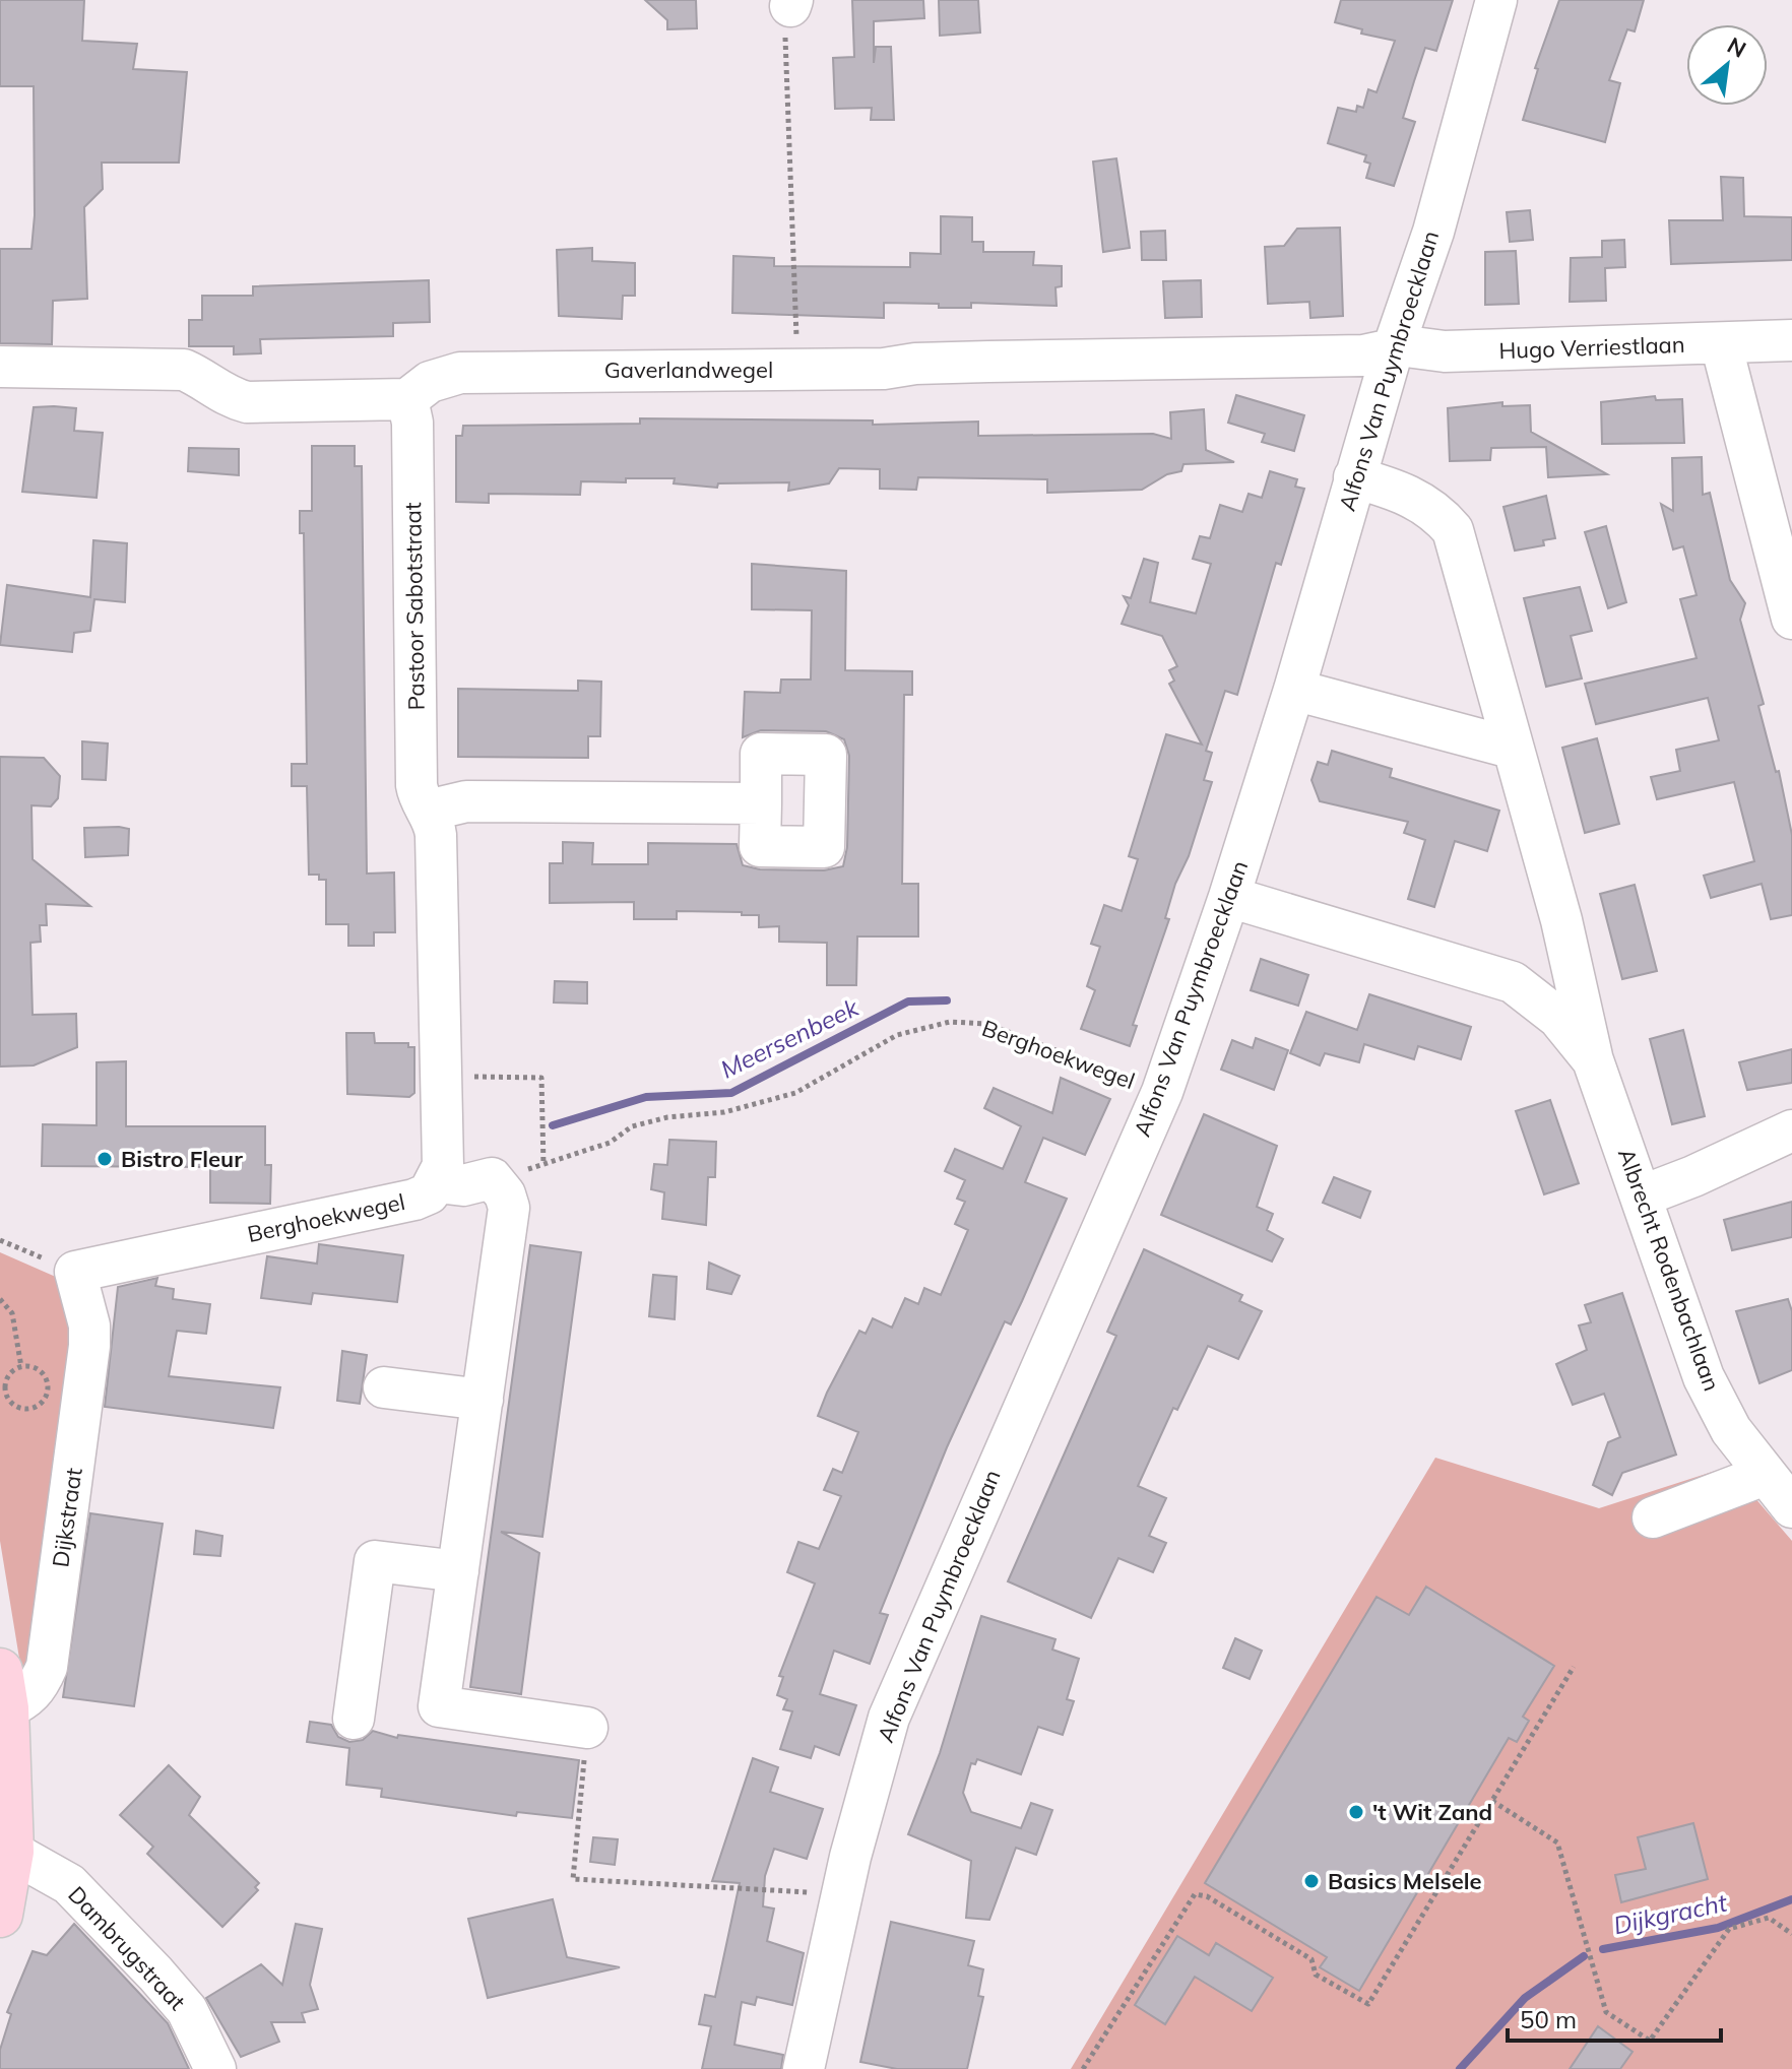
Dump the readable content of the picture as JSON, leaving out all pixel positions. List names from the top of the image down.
{
  "streets": {
    "street": [
      "Hugo Verriestlaan",
      "Gaverlandwegel",
      "Alfons Van Puymbroecklaan",
      "Pastoor Sabotstraat",
      "Berghoekwegel",
      "Albrecht Rodenbachlaan",
      "Dijkstraat",
      "Dambrugstraat"
    ]
  },
  "crossings": [
    ["Hugo Verriestlaan", "Gaverlandwegel"],
    ["Hugo Verriestlaan", "Alfons Van Puymbroecklaan"],
    ["Gaverlandwegel", "Alfons Van Puymbroecklaan"],
    ["Gaverlandwegel", "Pastoor Sabotstraat"],
    ["Alfons Van Puymbroecklaan", "Berghoekwegel"],
    ["Alfons Van Puymbroecklaan", "Albrecht Rodenbachlaan"],
    ["Pastoor Sabotstraat", "Berghoekwegel"],
    ["Berghoekwegel", "Dijkstraat"]
  ],
  "water": ["Meersenbeek", "Dijkgracht"],
  "places": ["Bistro Fleur", "'t Wit Zand", "Basics Melsele"],
  "scale_bar": "50 m",
  "north": "top right"
}
